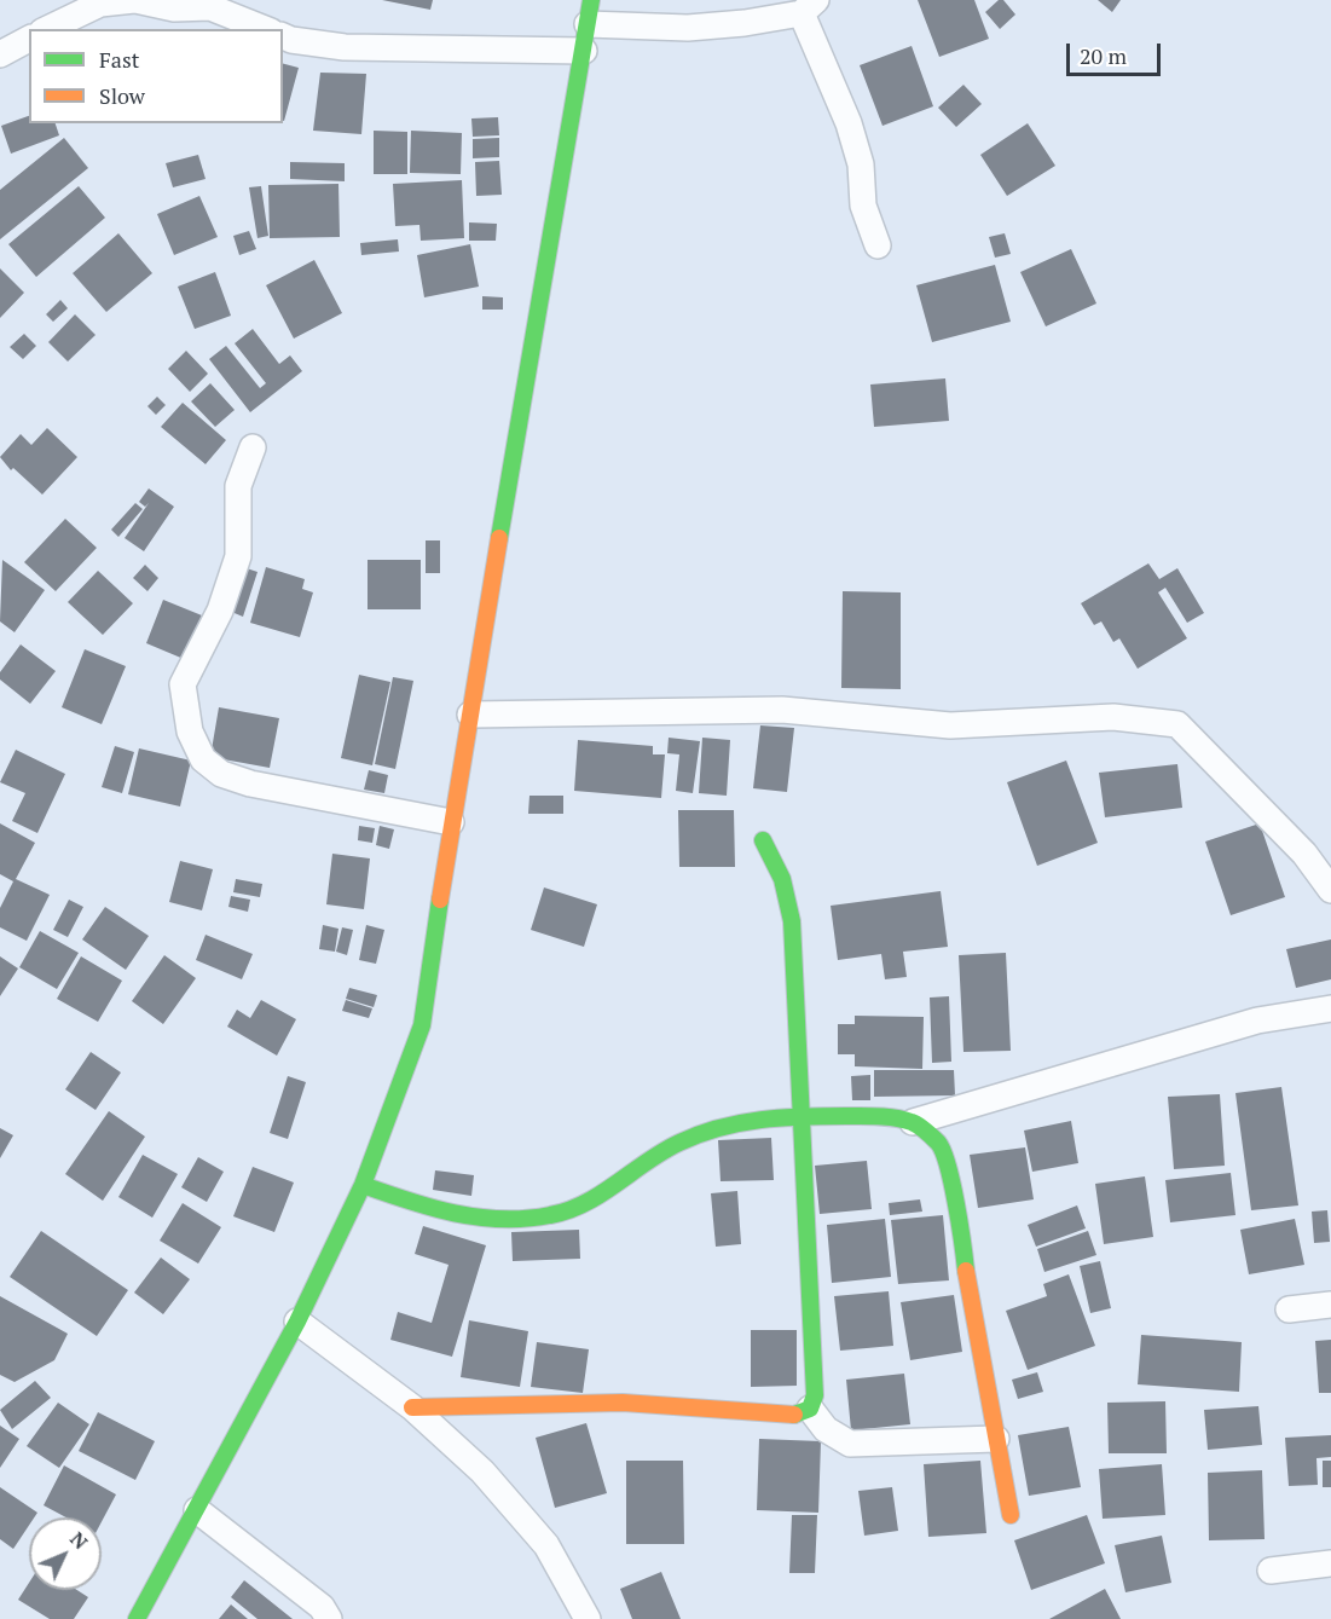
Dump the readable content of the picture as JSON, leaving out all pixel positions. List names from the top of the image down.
{
  "legend": ["Fast", "Slow"],
  "scale_bar": "20 m",
  "north": "top right"
}
